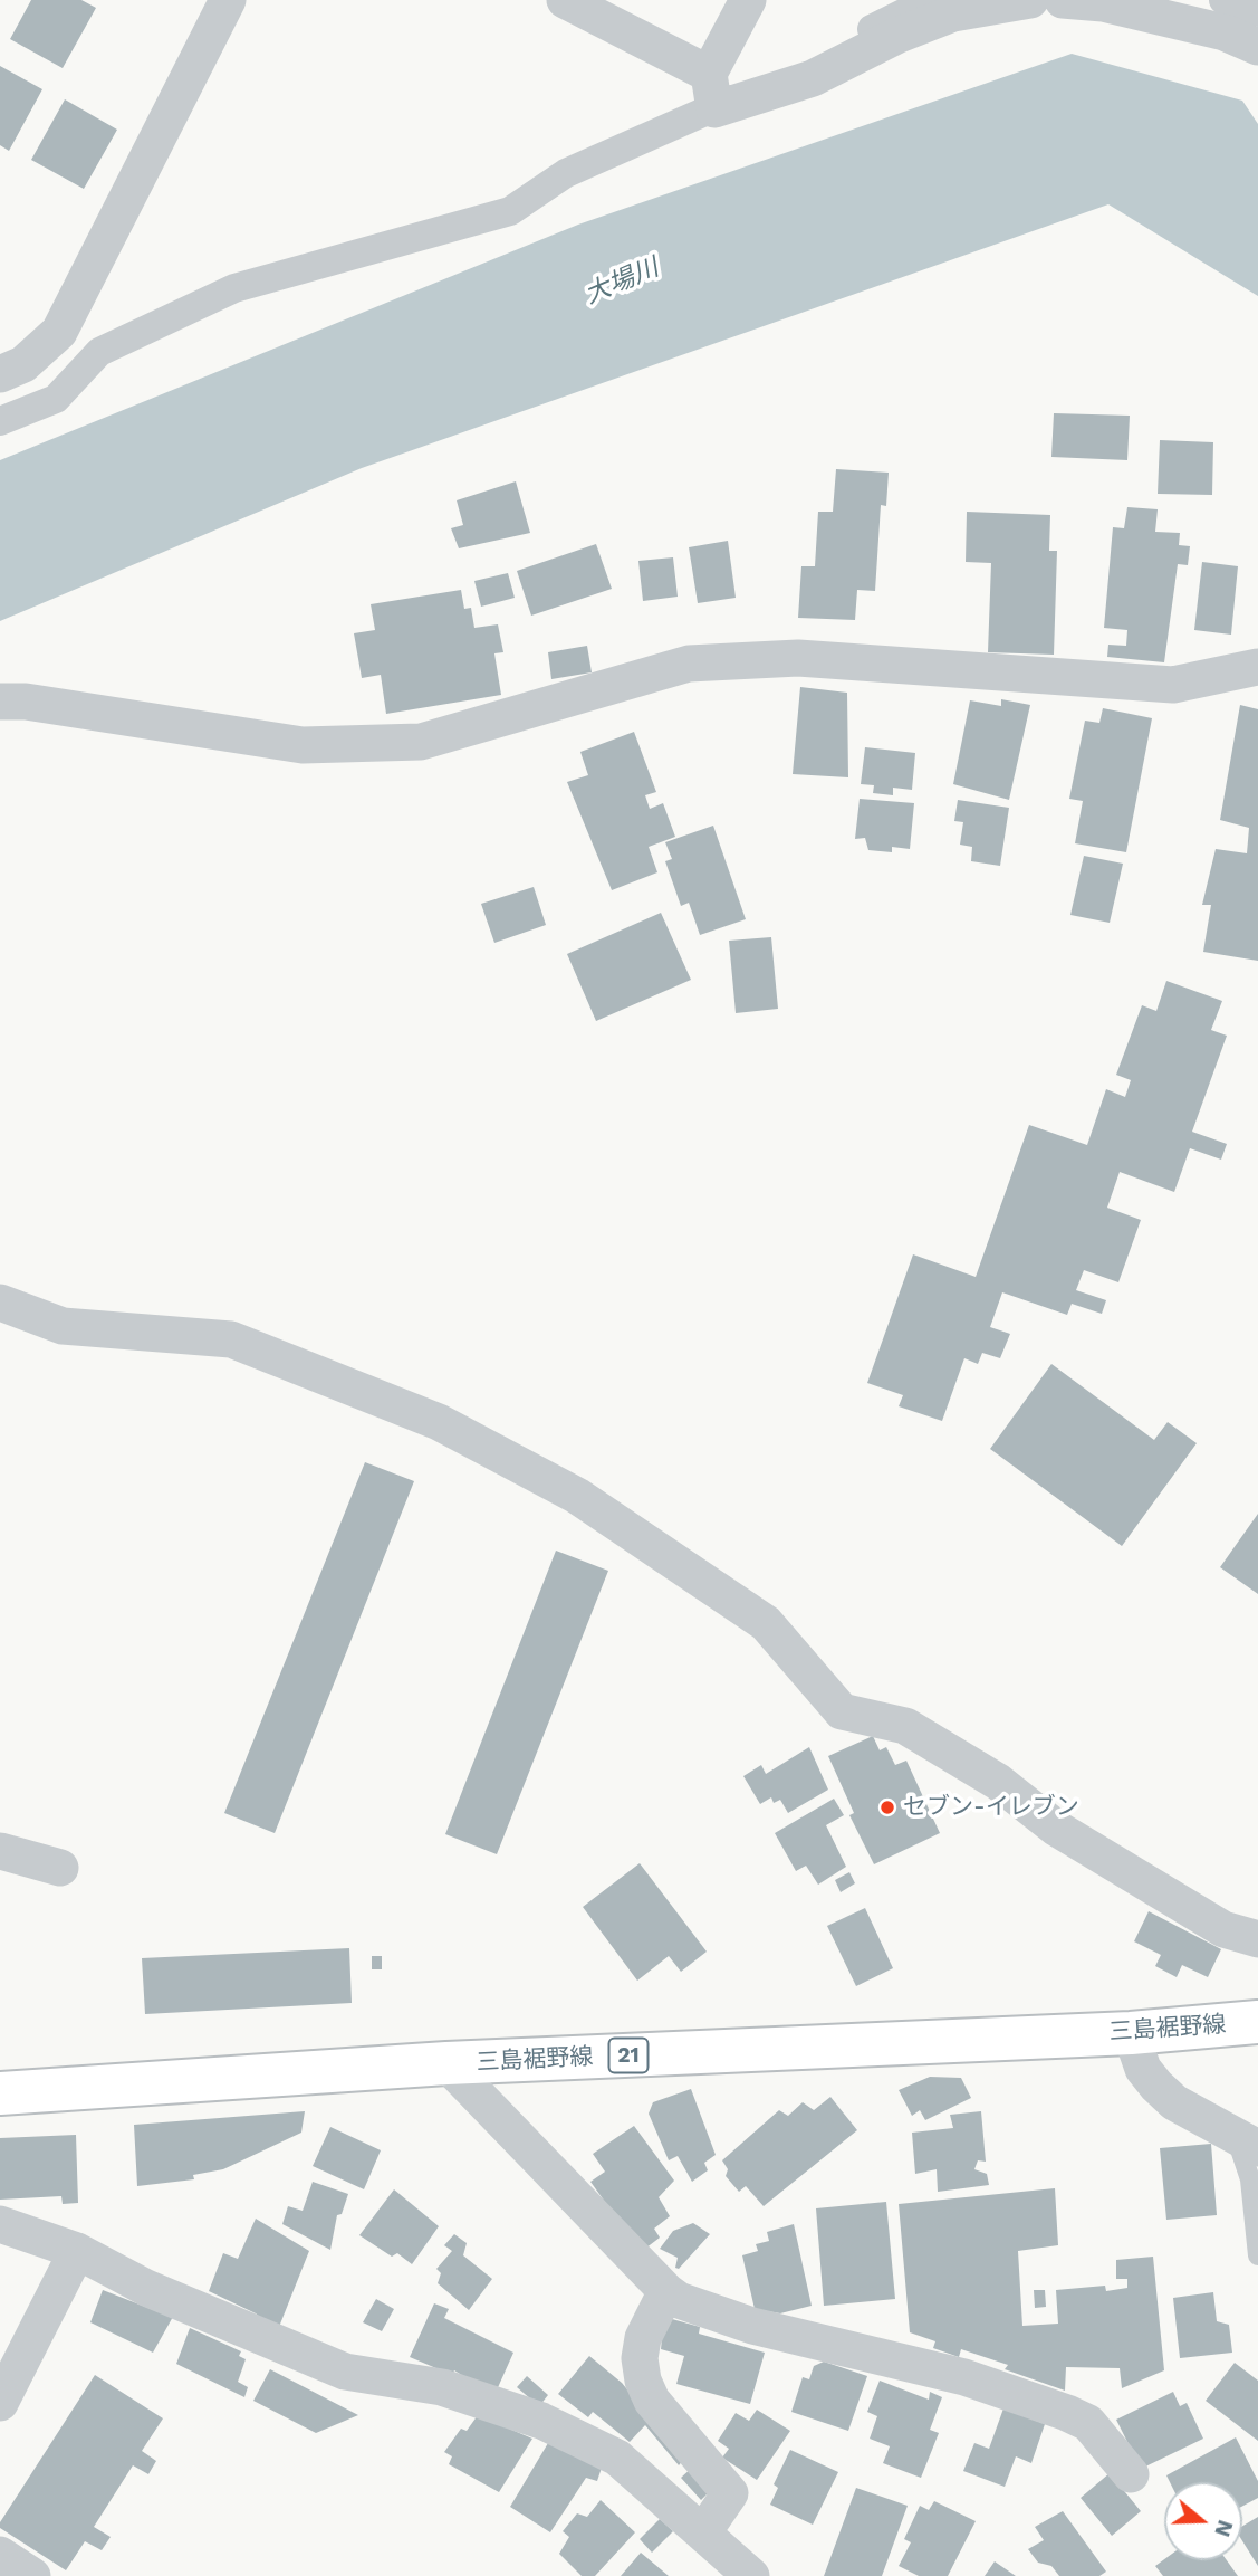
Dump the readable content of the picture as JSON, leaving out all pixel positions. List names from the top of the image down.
{
  "streets": {
    "main road": ["三島裾野線", "21"]
  },
  "water": ["大場川"],
  "places": ["セブン-イレブン"],
  "north": "right"
}
